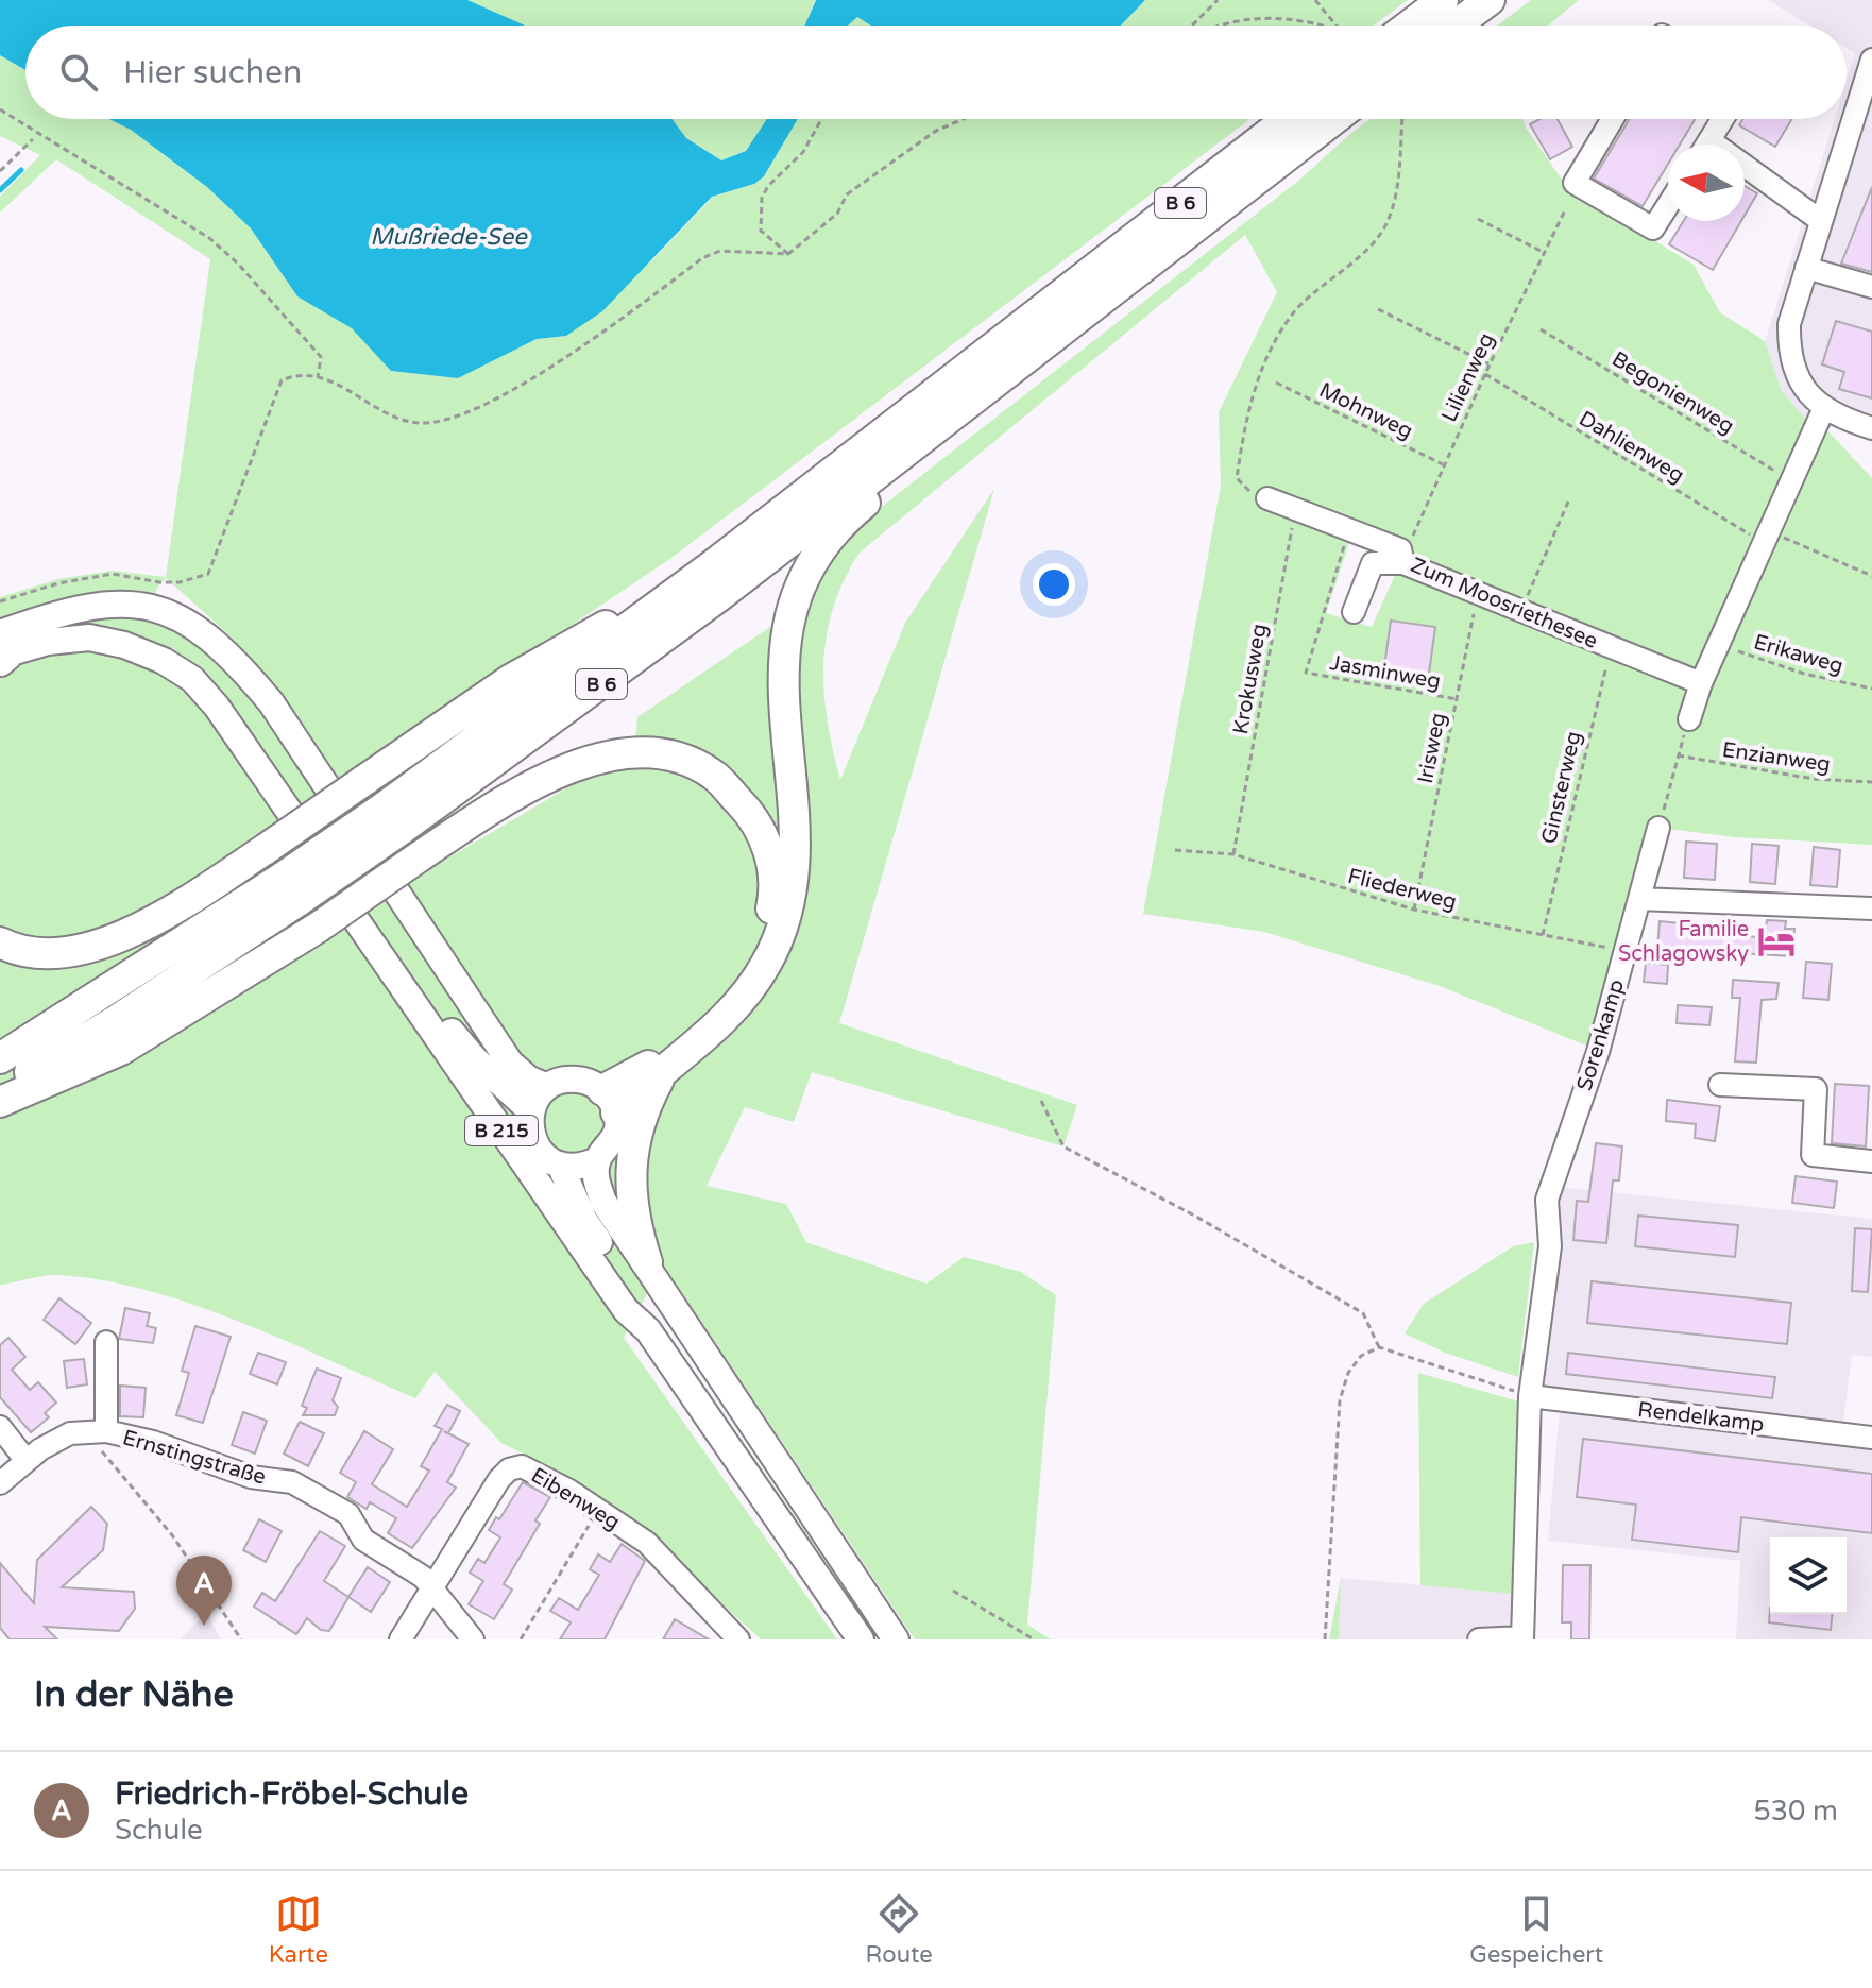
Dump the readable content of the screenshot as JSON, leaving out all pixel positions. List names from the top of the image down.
{
  "streets": {
    "highway": ["B 6"],
    "main road": ["B 215"],
    "street": [
      "Zum Moosriethesee",
      "Sorenkamp",
      "Rendelkamp",
      "Ernstingstraße",
      "Eibenweg"
    ],
    "path": [
      "Lilienweg",
      "Begonienweg",
      "Mohnweg",
      "Dahlienweg",
      "Erikaweg",
      "Jasminweg",
      "Krokusweg",
      "Irisweg",
      "Enzianweg",
      "Ginsterweg",
      "Fliederweg"
    ]
  },
  "crossings": [
    ["Lilienweg", "Mohnweg"],
    ["Lilienweg", "Dahlienweg"],
    ["Lilienweg", "Zum Moosriethesee"],
    ["Zum Moosriethesee", "Jasminweg"],
    ["Zum Moosriethesee", "Krokusweg"],
    ["Zum Moosriethesee", "Irisweg"],
    ["Zum Moosriethesee", "Ginsterweg"],
    ["Jasminweg", "Irisweg"],
    ["Krokusweg", "Fliederweg"],
    ["Irisweg", "Fliederweg"],
    ["Ginsterweg", "Fliederweg"],
    ["Fliederweg", "Sorenkamp"],
    ["Sorenkamp", "Rendelkamp"],
    ["Ernstingstraße", "Eibenweg"]
  ],
  "water": ["Mußriede-See"],
  "places": {
    "hotel": ["Familie Schlagowsky"]
  },
  "north": "left",
  "page": {
    "search": "Hier suchen",
    "pins": "A",
    "heading": "In der Nähe",
    "list": [
      {
        "mark": "A",
        "name": "Friedrich-Fröbel-Schule",
        "note": "Schule",
        "value": "530 m"
      }
    ],
    "nav": ["Karte", "Route", "Gespeichert"]
  }
}
